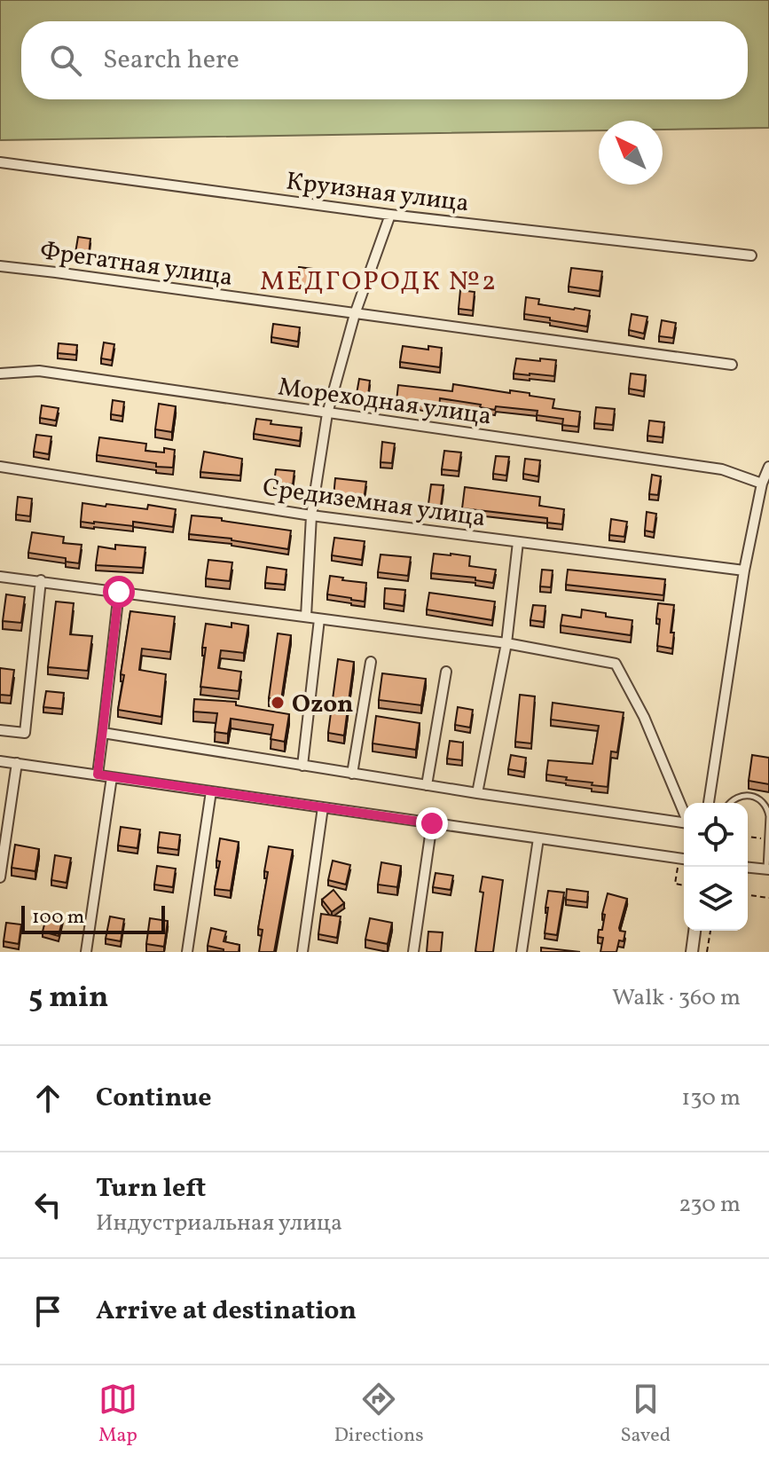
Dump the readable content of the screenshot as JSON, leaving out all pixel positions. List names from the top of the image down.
{
  "streets": {
    "street": [
      "Круизная улица",
      "Фрегатная улица",
      "Мореходная улица",
      "Средиземная улица"
    ]
  },
  "districts": ["МЕДГОРОДК №2"],
  "places": ["Ozon"],
  "scale_bar": "100 m",
  "north": "top left",
  "page": {
    "search": "Search here",
    "scale": "100 m",
    "heading": ["5 min", "Walk · 360 m"],
    "list": [
      ["Continue", "130 m"],
      ["Turn left", "Индустриальная улица", "230 m"],
      "Arrive at destination"
    ],
    "nav": ["Map", "Directions", "Saved"]
  }
}
